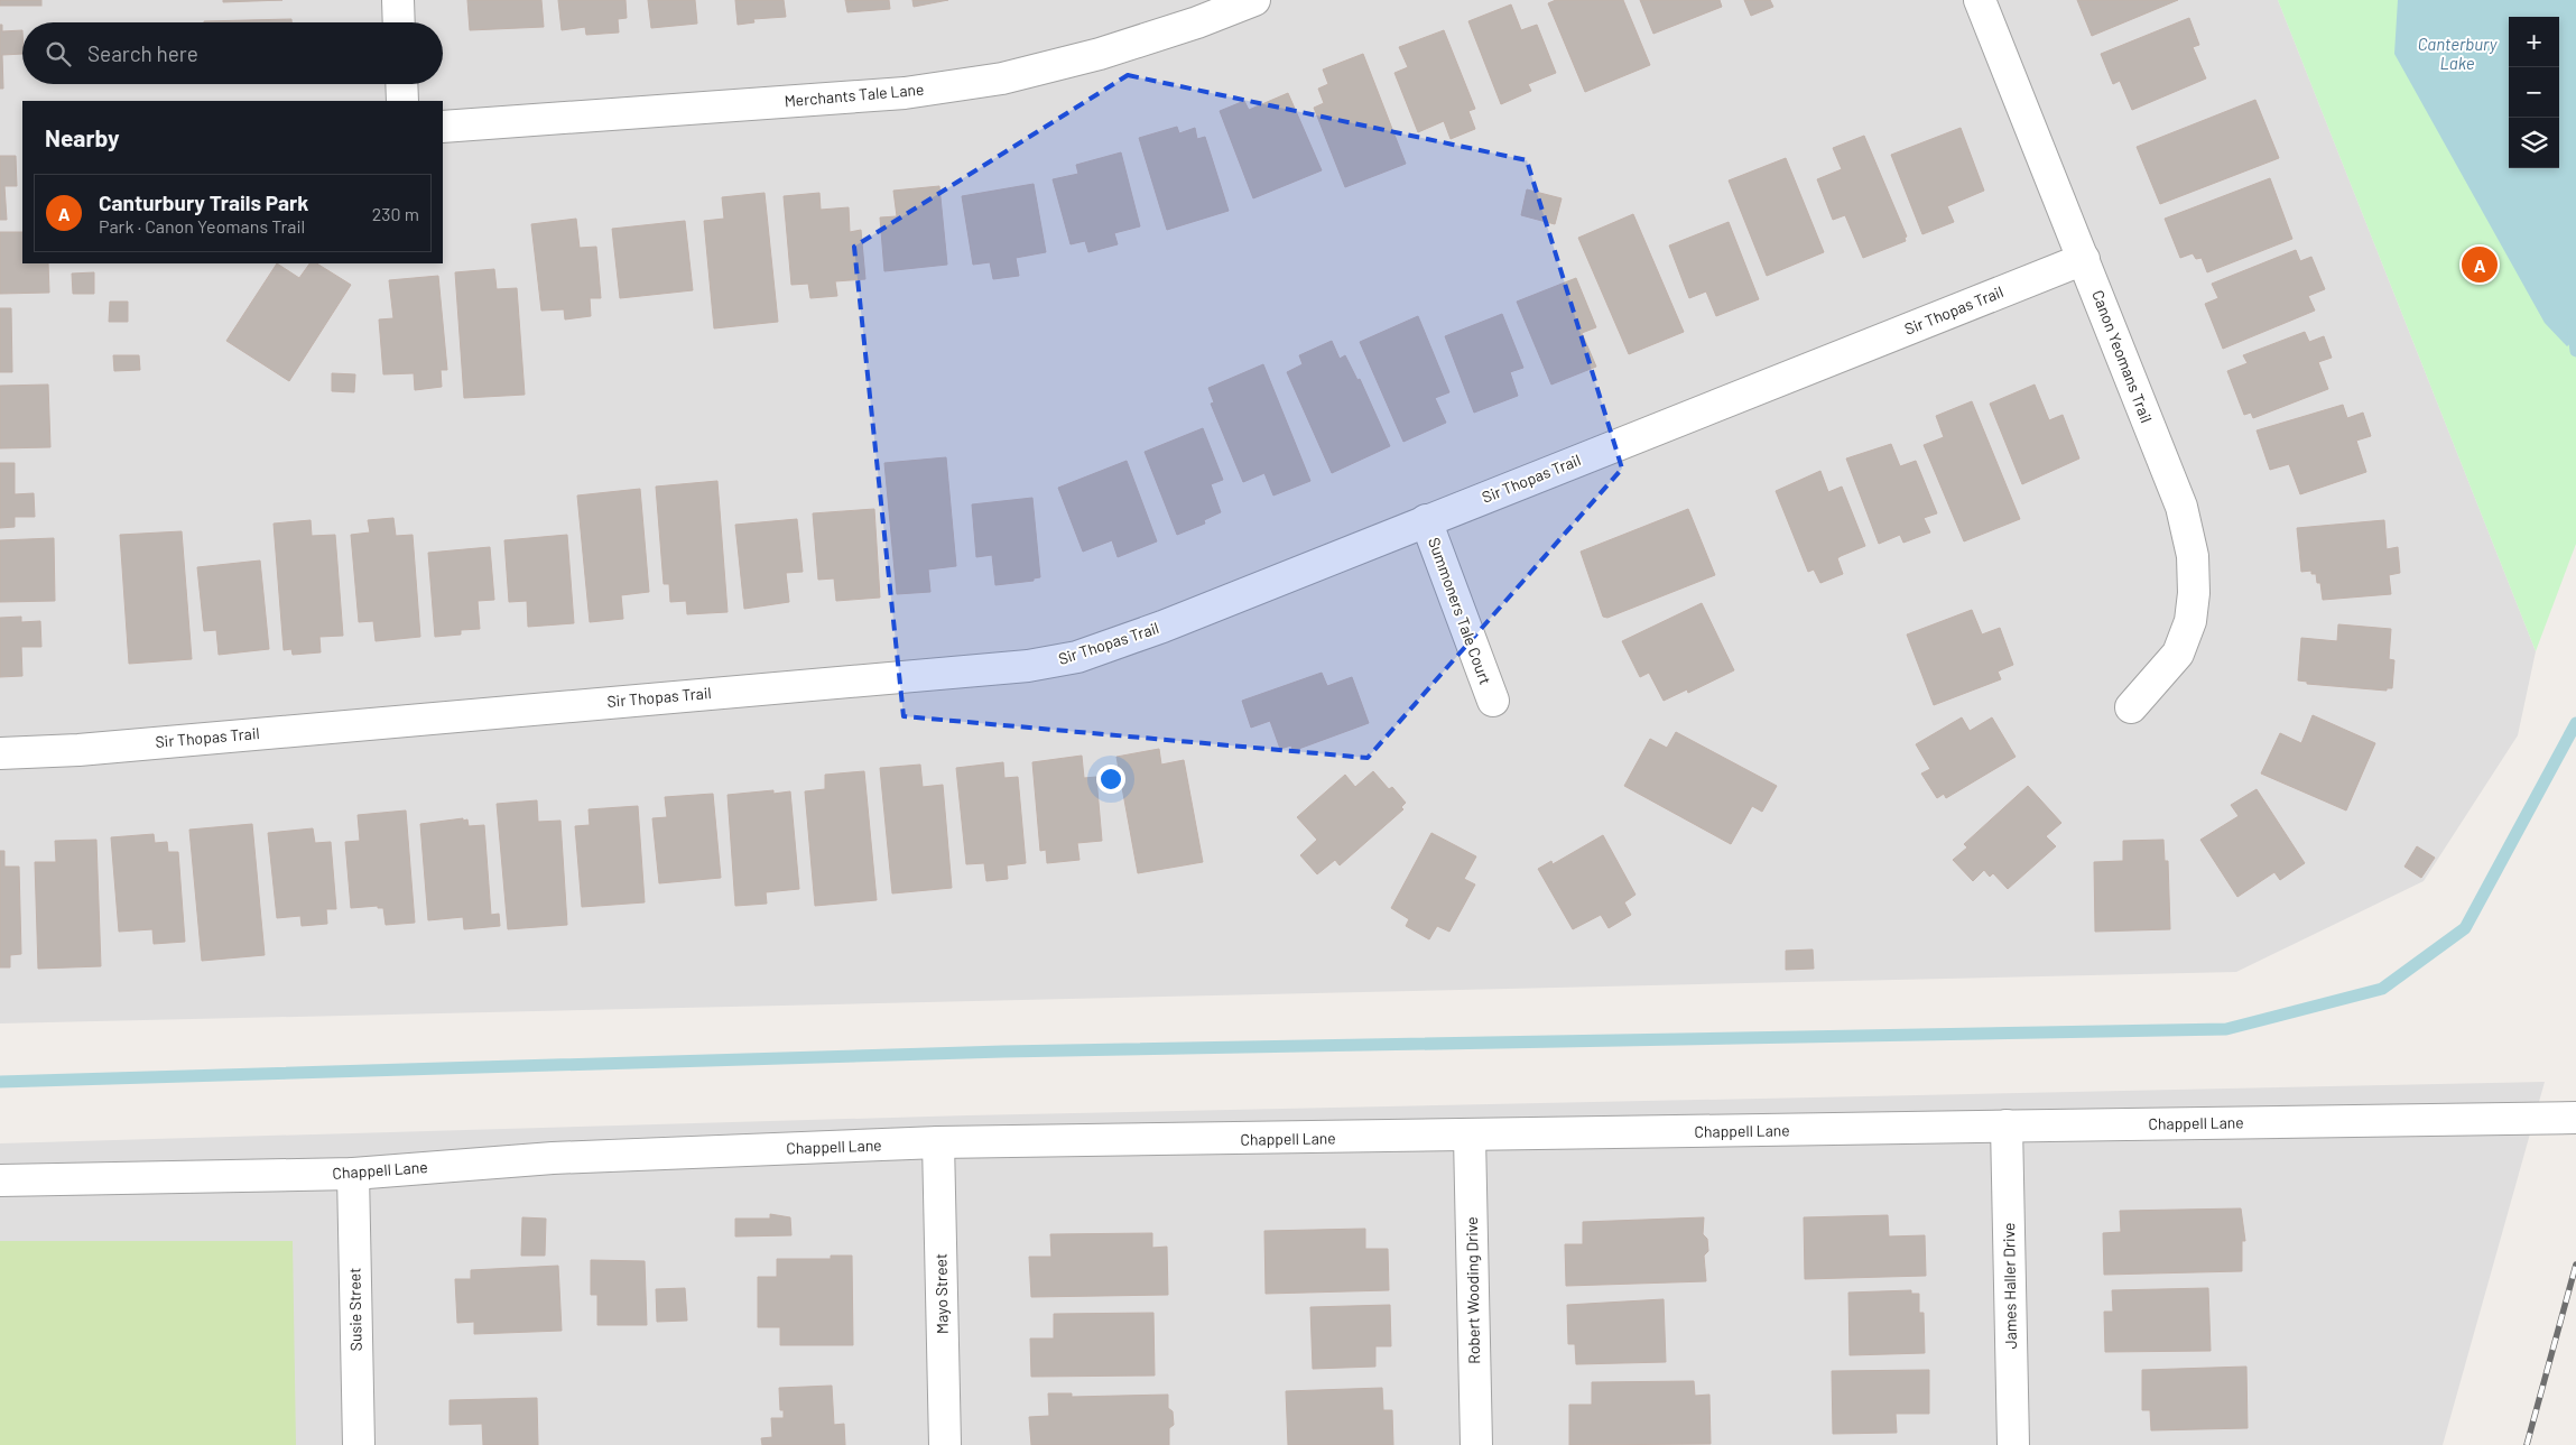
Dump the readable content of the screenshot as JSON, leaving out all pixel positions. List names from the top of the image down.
{
  "streets": {
    "street": [
      "Merchants Tale Lane",
      "Sir Thopas Trail",
      "Canon Yeomans Trail",
      "Summoners Tale Court",
      "Chappell Lane",
      "James Haller Drive",
      "Robert Wooding Drive",
      "Mayo Street",
      "Susie Street"
    ]
  },
  "crossings": [
    ["Sir Thopas Trail", "Canon Yeomans Trail"],
    ["Sir Thopas Trail", "Summoners Tale Court"],
    ["Chappell Lane", "James Haller Drive"],
    ["Chappell Lane", "Robert Wooding Drive"],
    ["Chappell Lane", "Mayo Street"],
    ["Chappell Lane", "Susie Street"]
  ],
  "water": ["Canterbury Lake"],
  "page": {
    "map_buttons": ["+", "−"],
    "search": "Search here",
    "heading": "Nearby",
    "list": [
      {
        "mark": "A",
        "name": "Canturbury Trails Park",
        "note": "Park · Canon Yeomans Trail",
        "value": "230 m"
      }
    ],
    "pins": "A"
  }
}
